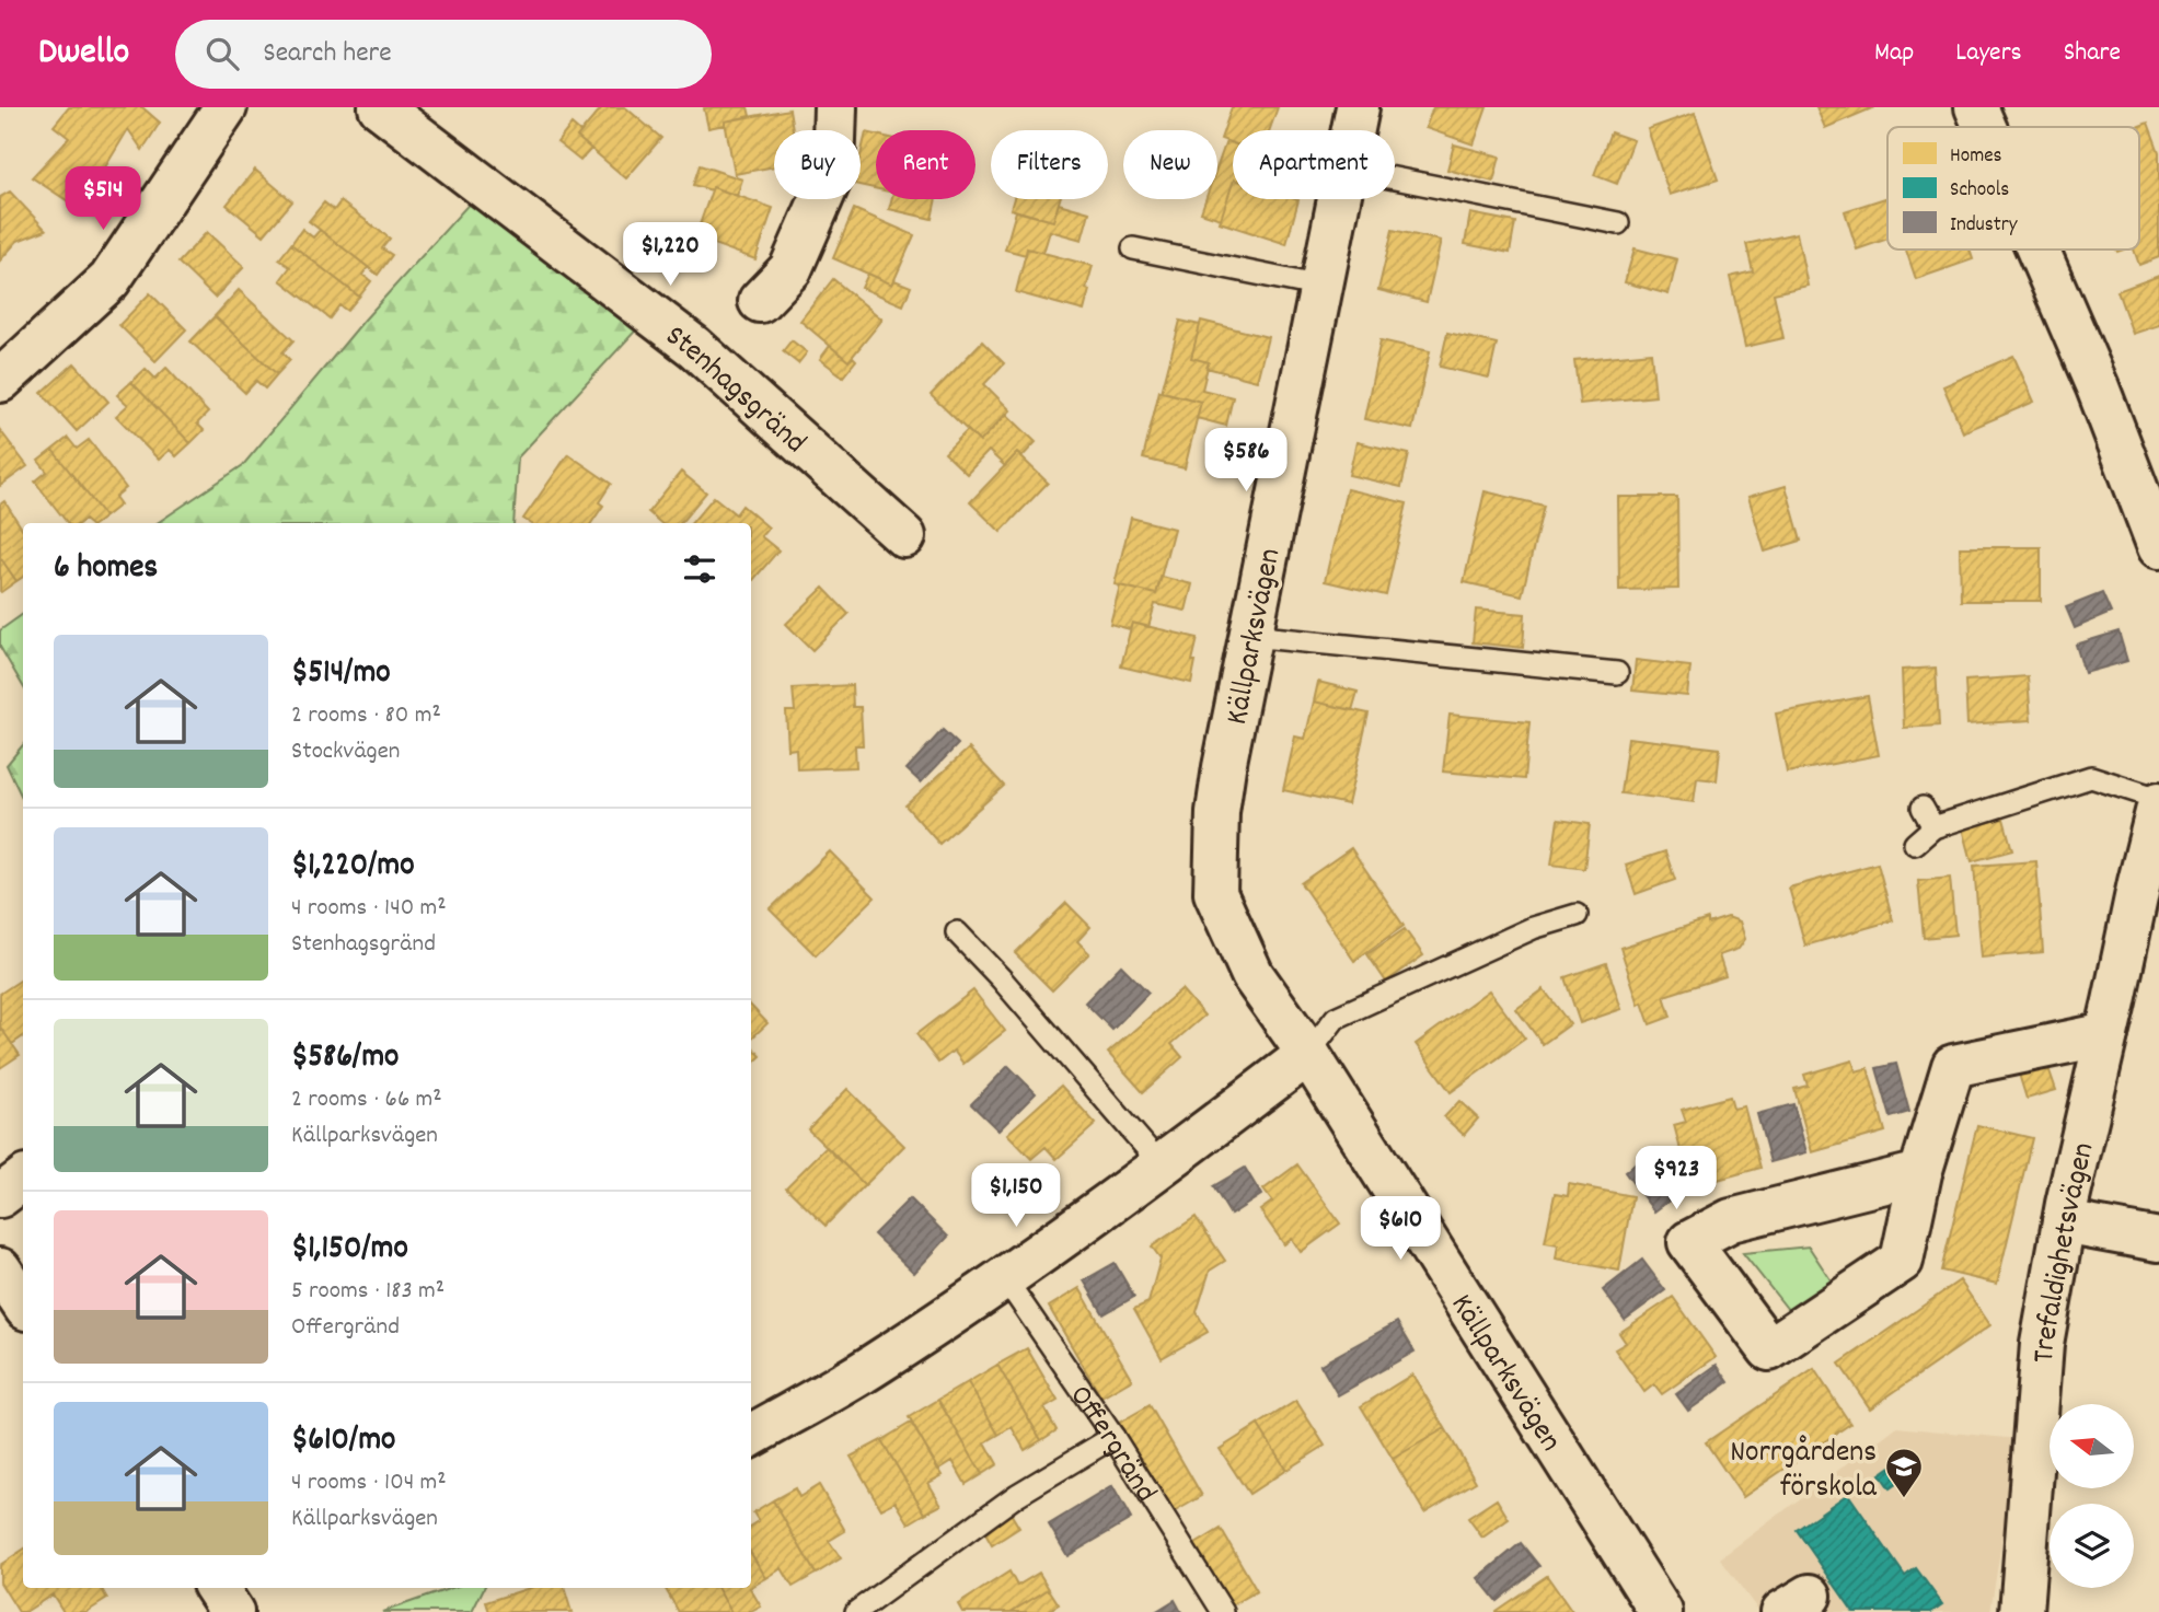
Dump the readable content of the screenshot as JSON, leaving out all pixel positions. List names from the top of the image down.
{
  "streets": {
    "street": ["Stenhagsgränd", "Källparksvägen", "Trefaldighetsvägen"],
    "lane": ["Offergränd"]
  },
  "places": {
    "school or university": ["Norrgårdens förskola"]
  },
  "legend": ["Homes", "Schools", "Industry"],
  "north": "left",
  "page": {
    "header": "Dwello",
    "search": "Search here",
    "nav": ["Map", "Layers", "Share"],
    "chip": [
      "Buy",
      "Rent",
      "Filters",
      "New",
      "Apartment"
    ],
    "price": [
      "$514",
      "$1,220",
      "$586",
      "$923",
      "$1,150",
      "$610"
    ],
    "heading": "6 homes",
    "list": [
      {
        "name": "$514/mo",
        "note": "2 rooms · 80 m² · Stockvägen"
      },
      {
        "name": "$1,220/mo",
        "note": "4 rooms · 140 m² · Stenhagsgränd"
      },
      {
        "name": "$586/mo",
        "note": "2 rooms · 66 m² · Källparksvägen"
      },
      {
        "name": "$1,150/mo",
        "note": "5 rooms · 183 m² · Offergränd"
      },
      {
        "name": "$610/mo",
        "note": "4 rooms · 104 m² · Källparksvägen"
      }
    ]
  }
}
